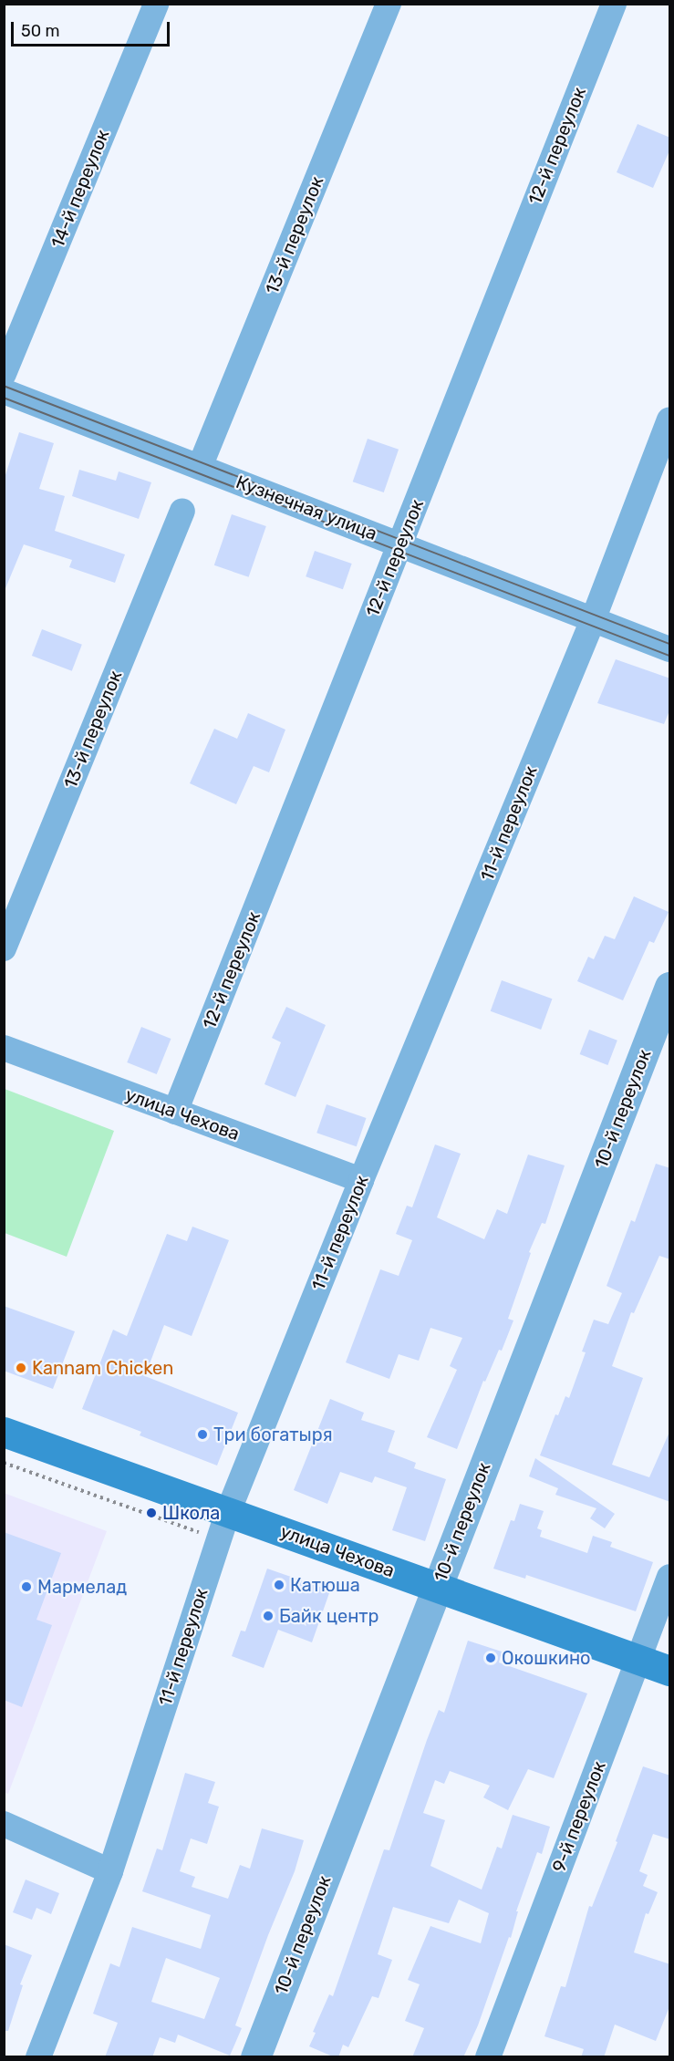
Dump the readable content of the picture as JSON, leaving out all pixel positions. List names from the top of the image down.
{
  "streets": {
    "main road": ["улица Чехова"],
    "street": [
      "12-й переулок",
      "14-й переулок",
      "13-й переулок",
      "Кузнечная улица",
      "11-й переулок",
      "10-й переулок",
      "9-й переулок"
    ]
  },
  "crossings": [
    ["12-й переулок", "Кузнечная улица"],
    ["12-й переулок", "улица Чехова"],
    ["13-й переулок", "Кузнечная улица"],
    ["Кузнечная улица", "11-й переулок"],
    ["11-й переулок", "улица Чехова"],
    ["10-й переулок", "улица Чехова"],
    ["улица Чехова", "9-й переулок"]
  ],
  "places": [
    "Kannam Chicken",
    "Три богатыря",
    "Школа",
    "Катюша",
    "Мармелад",
    "Байк центр",
    "Окошкино"
  ],
  "scale_bar": "50 m"
}
